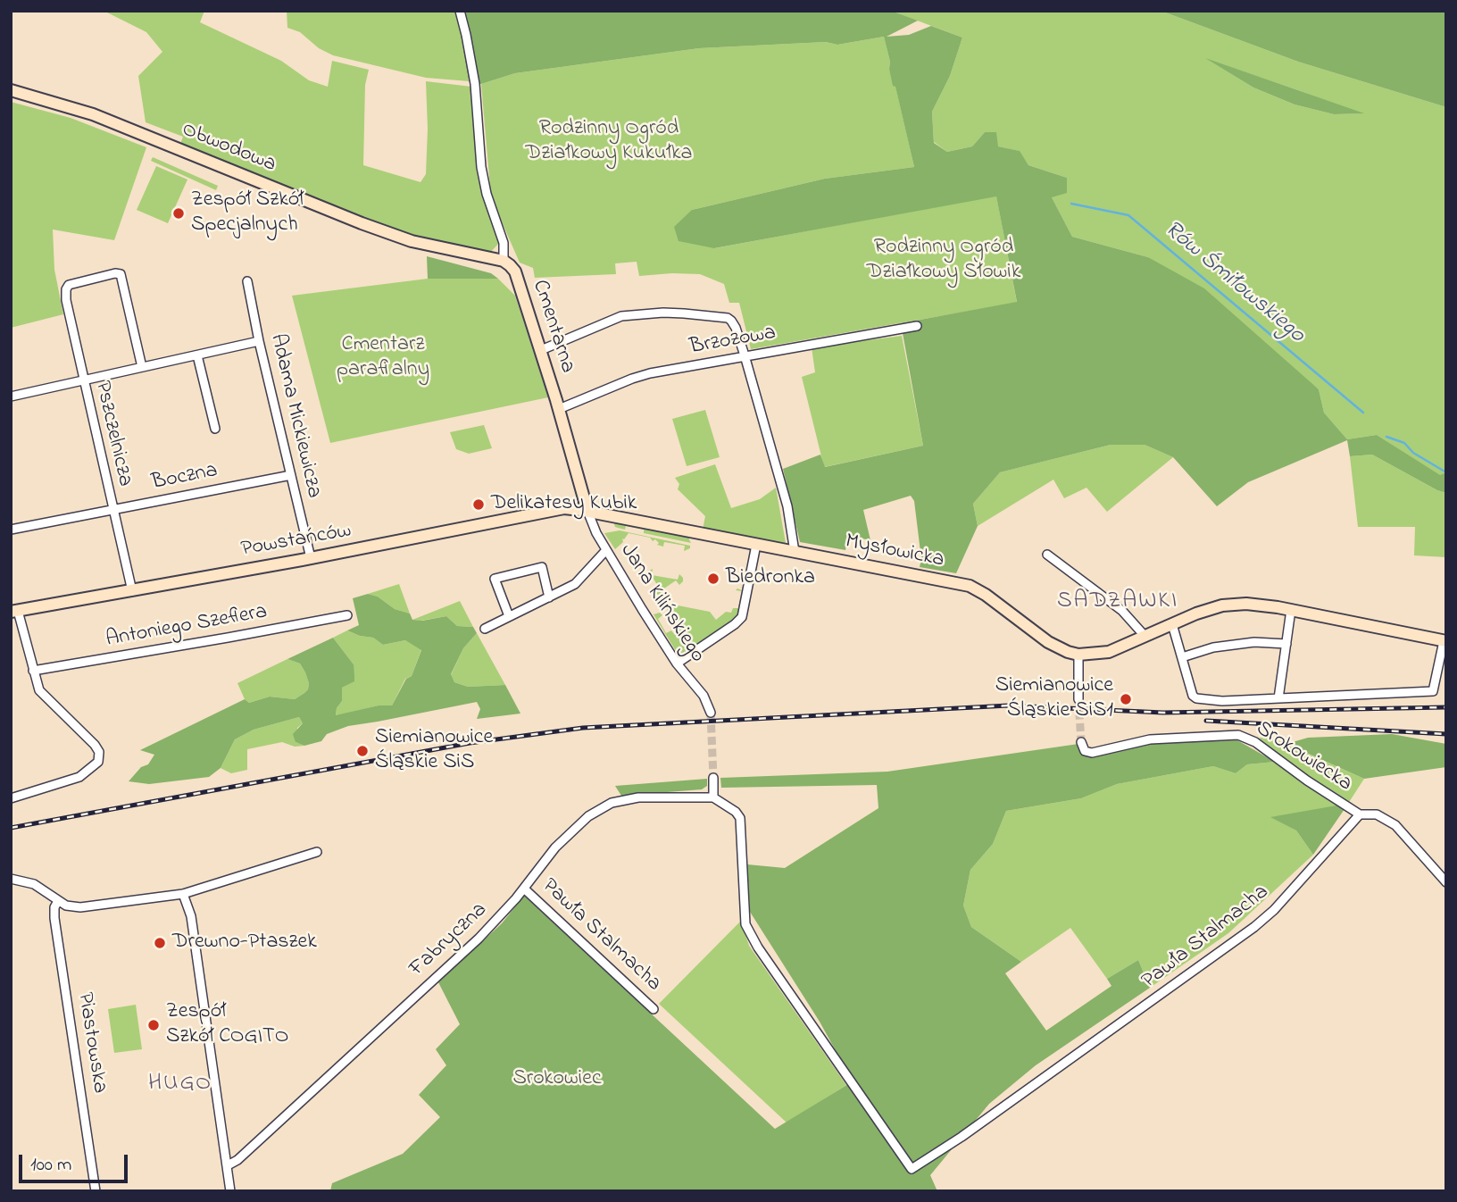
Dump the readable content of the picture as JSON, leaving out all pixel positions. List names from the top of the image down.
{
  "streets": {
    "street": [
      "Obwodowa",
      "Cmentarna",
      "Brzozowa",
      "Adama Mickiewicza",
      "Pszczelnicza",
      "Boczna",
      "Powstańców",
      "Mysłowicka",
      "Jana Kilińskiego",
      "Antoniego Szeflera",
      "Srokowiecka",
      "Pawła Stalmacha",
      "Fabryczna",
      "Piastowska"
    ]
  },
  "crossings": [
    ["Obwodowa", "Cmentarna"],
    ["Cmentarna", "Brzozowa"],
    ["Cmentarna", "Powstańców"],
    ["Cmentarna", "Mysłowicka"],
    ["Cmentarna", "Jana Kilińskiego"],
    ["Adama Mickiewicza", "Boczna"],
    ["Adama Mickiewicza", "Powstańców"],
    ["Pszczelnicza", "Boczna"],
    ["Pszczelnicza", "Powstańców"],
    ["Powstańców", "Mysłowicka"],
    ["Powstańców", "Jana Kilińskiego"],
    ["Mysłowicka", "Jana Kilińskiego"],
    ["Srokowiecka", "Pawła Stalmacha"],
    ["Pawła Stalmacha", "Fabryczna"]
  ],
  "districts": ["SADZAWKI", "HUGO"],
  "water": ["Rów Śmiłowskiego"],
  "parks": [
    "Rodzinny Ogród Działkowy Kukułka",
    "Rodzinny Ogród Działkowy Słowik",
    "Cmentarz parafialny",
    "Srokowiec"
  ],
  "places": [
    "Zespół Szkół Specjalnych",
    "Delikatesy Kubik",
    "Biedronka",
    "Siemianowice Śląskie SiS1",
    "Siemianowice Śląskie SiS",
    "Drewno-Ptaszek",
    "Zespół Szkół COGITO"
  ],
  "scale_bar": "100 m"
}
